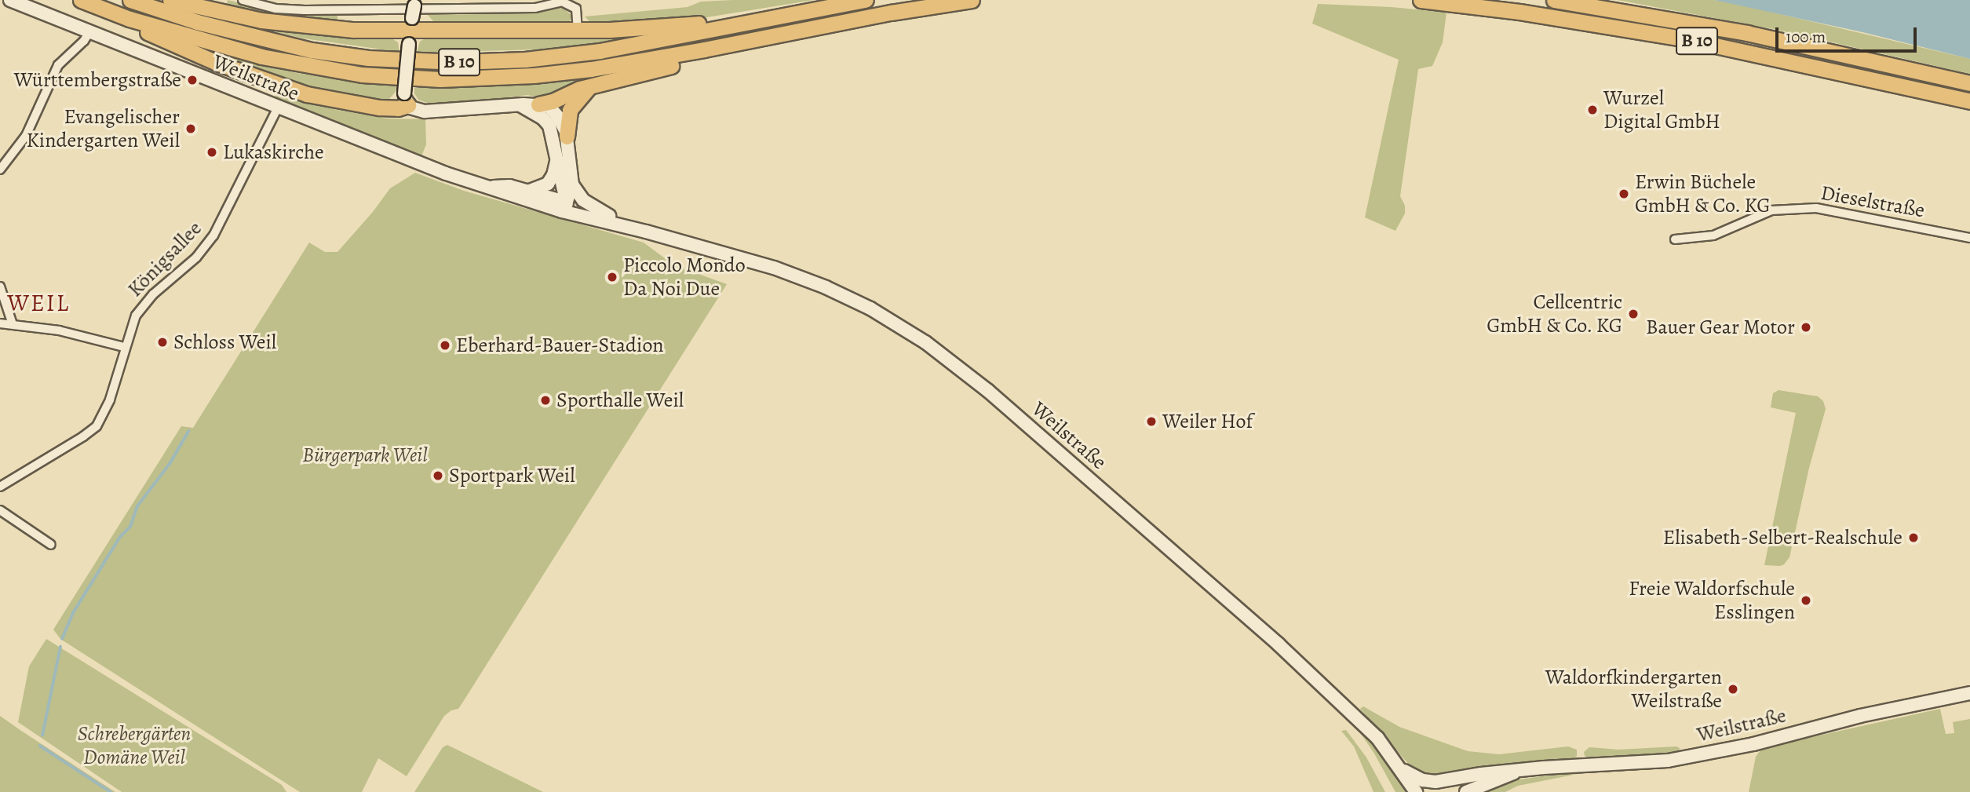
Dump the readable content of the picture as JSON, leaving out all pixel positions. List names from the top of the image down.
{
  "streets": {
    "highway": ["B 10"],
    "main road": ["Weilstraße"],
    "street": ["Dieselstraße", "Königsallee"]
  },
  "crossings": [
    ["Weilstraße", "Königsallee"]
  ],
  "districts": ["WEIL"],
  "parks": ["Bürgerpark Weil", "Schrebergärten Domäne Weil"],
  "places": [
    "Württembergstraße",
    "Wurzel Digital GmbH",
    "Evangelischer Kindergarten Weil",
    "Lukaskirche",
    "Erwin Büchele GmbH & Co. KG",
    "Piccolo Mondo Da Noi Due",
    "Cellcentric GmbH & Co. KG",
    "Bauer Gear Motor",
    "Schloss Weil",
    "Eberhard-Bauer-Stadion",
    "Sporthalle Weil",
    "Weiler Hof",
    "Sportpark Weil",
    "Elisabeth-Selbert-Realschule",
    "Freie Waldorfschule Esslingen",
    "Waldorfkindergarten Weilstraße"
  ],
  "scale_bar": "100 m"
}
